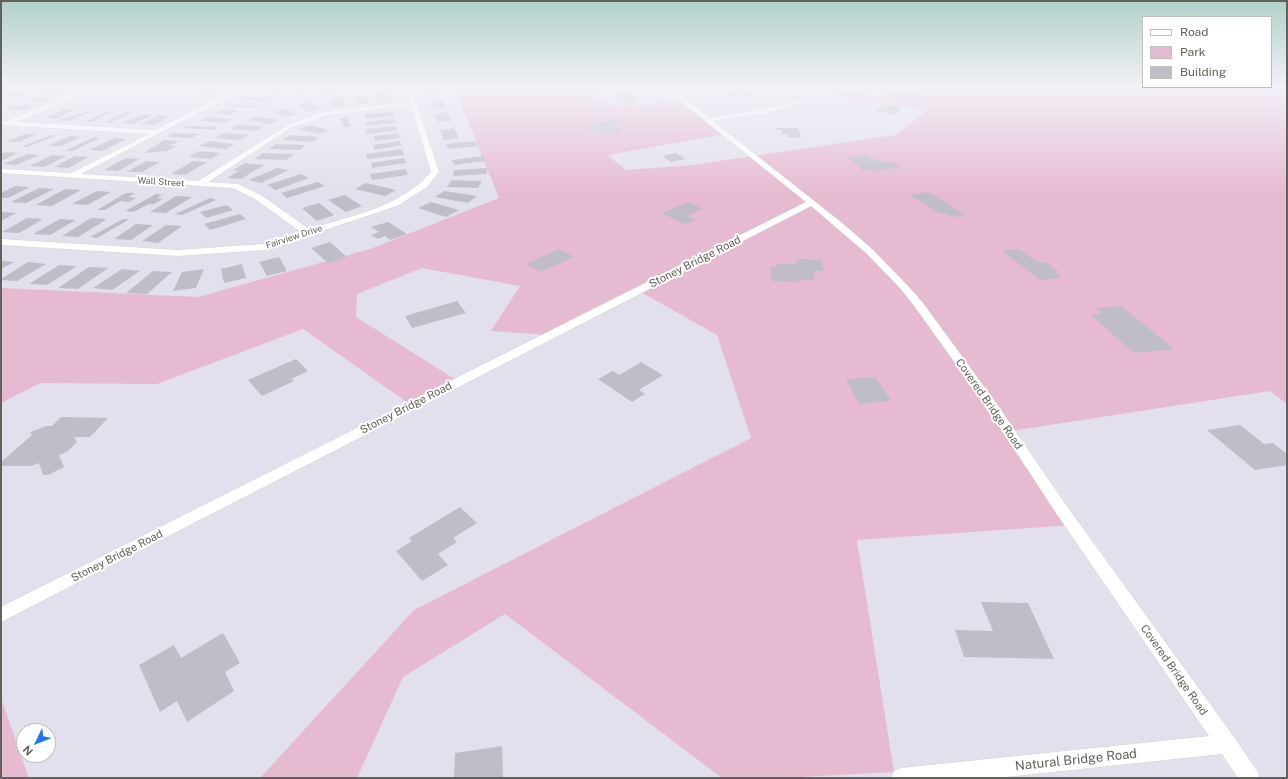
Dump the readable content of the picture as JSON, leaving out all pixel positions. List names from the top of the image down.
{
  "streets": {
    "street": [
      "Wall Street",
      "Fairview Drive",
      "Stoney Bridge Road",
      "Covered Bridge Road",
      "Natural Bridge Road"
    ]
  },
  "crossings": [
    ["Wall Street", "Fairview Drive"],
    ["Stoney Bridge Road", "Covered Bridge Road"],
    ["Covered Bridge Road", "Natural Bridge Road"]
  ],
  "legend": ["Road", "Park", "Building"],
  "north": "bottom left"
}
